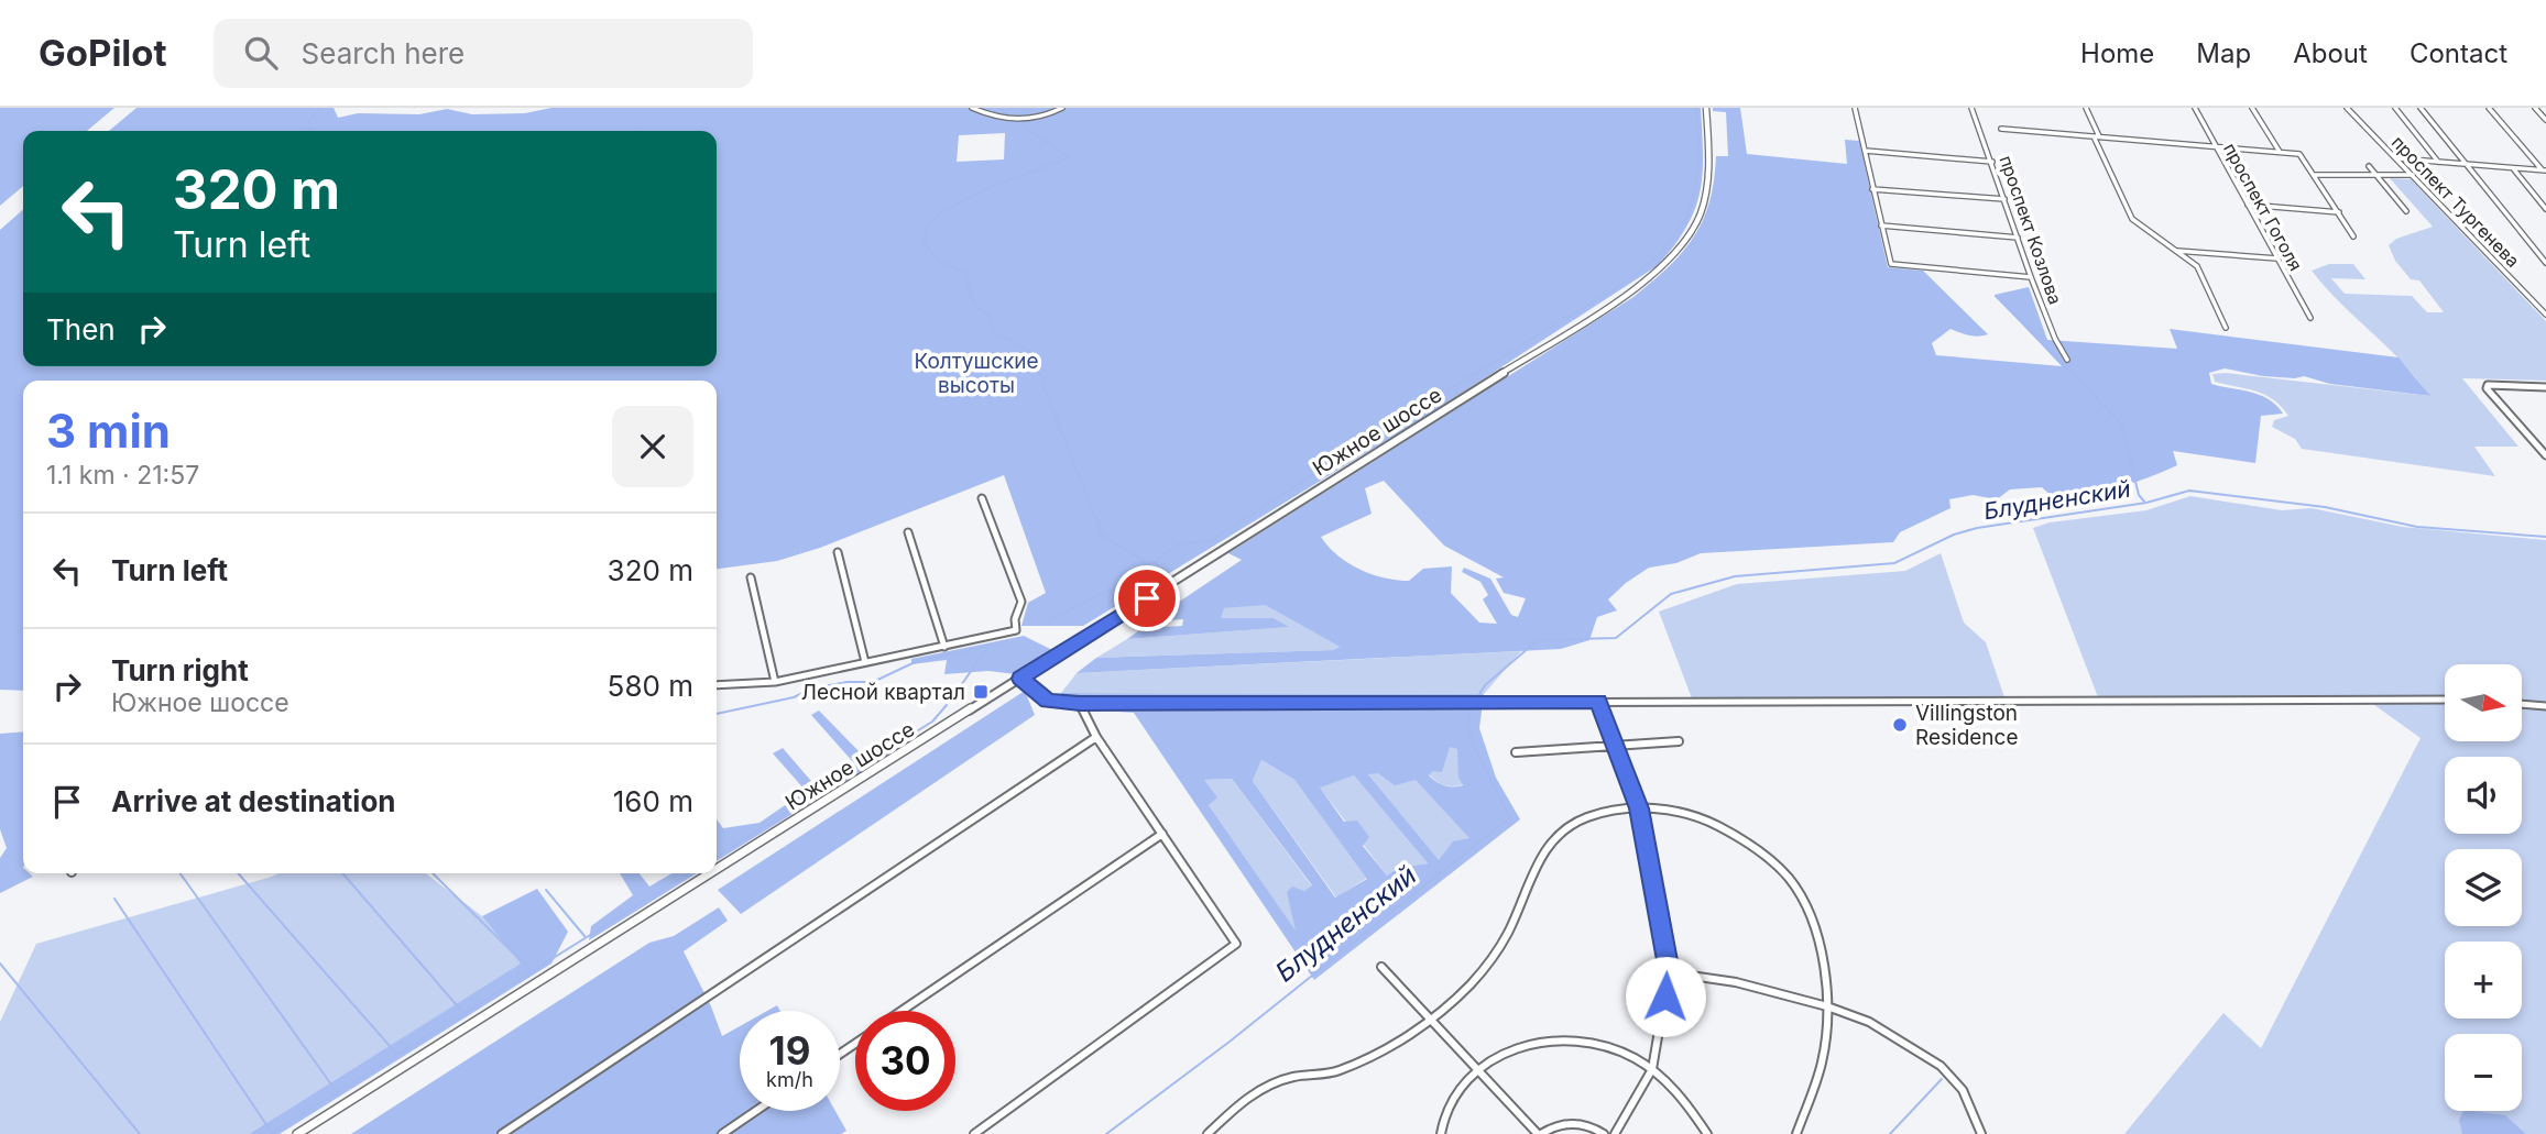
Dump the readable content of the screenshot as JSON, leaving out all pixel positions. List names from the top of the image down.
{
  "streets": {
    "street": [
      "проспект Тургенева",
      "проспект Гоголя",
      "проспект Козлова",
      "Южное шоссе"
    ]
  },
  "water": ["Блудненский"],
  "parks": ["Колтушские высоты"],
  "places": {
    "transit": ["Лесной квартал"],
    "other": ["Villingston Residence"]
  },
  "north": "right",
  "page": {
    "header": "GoPilot",
    "search": "Search here",
    "nav": [
      "Home",
      "Map",
      "About",
      "Contact"
    ],
    "turn": ["320 m", "Turn left"],
    "then": "Then",
    "heading": ["3 min", "1.1 km · 21:57"],
    "list": [
      {
        "name": "Turn left",
        "value": "320 m"
      },
      {
        "name": "Turn right",
        "note": "Южное шоссе",
        "value": "580 m"
      },
      {
        "name": "Arrive at destination",
        "value": "160 m"
      }
    ],
    "map_buttons": ["+", "−"],
    "speed": "19 km/h",
    "limit": "30"
  }
}
